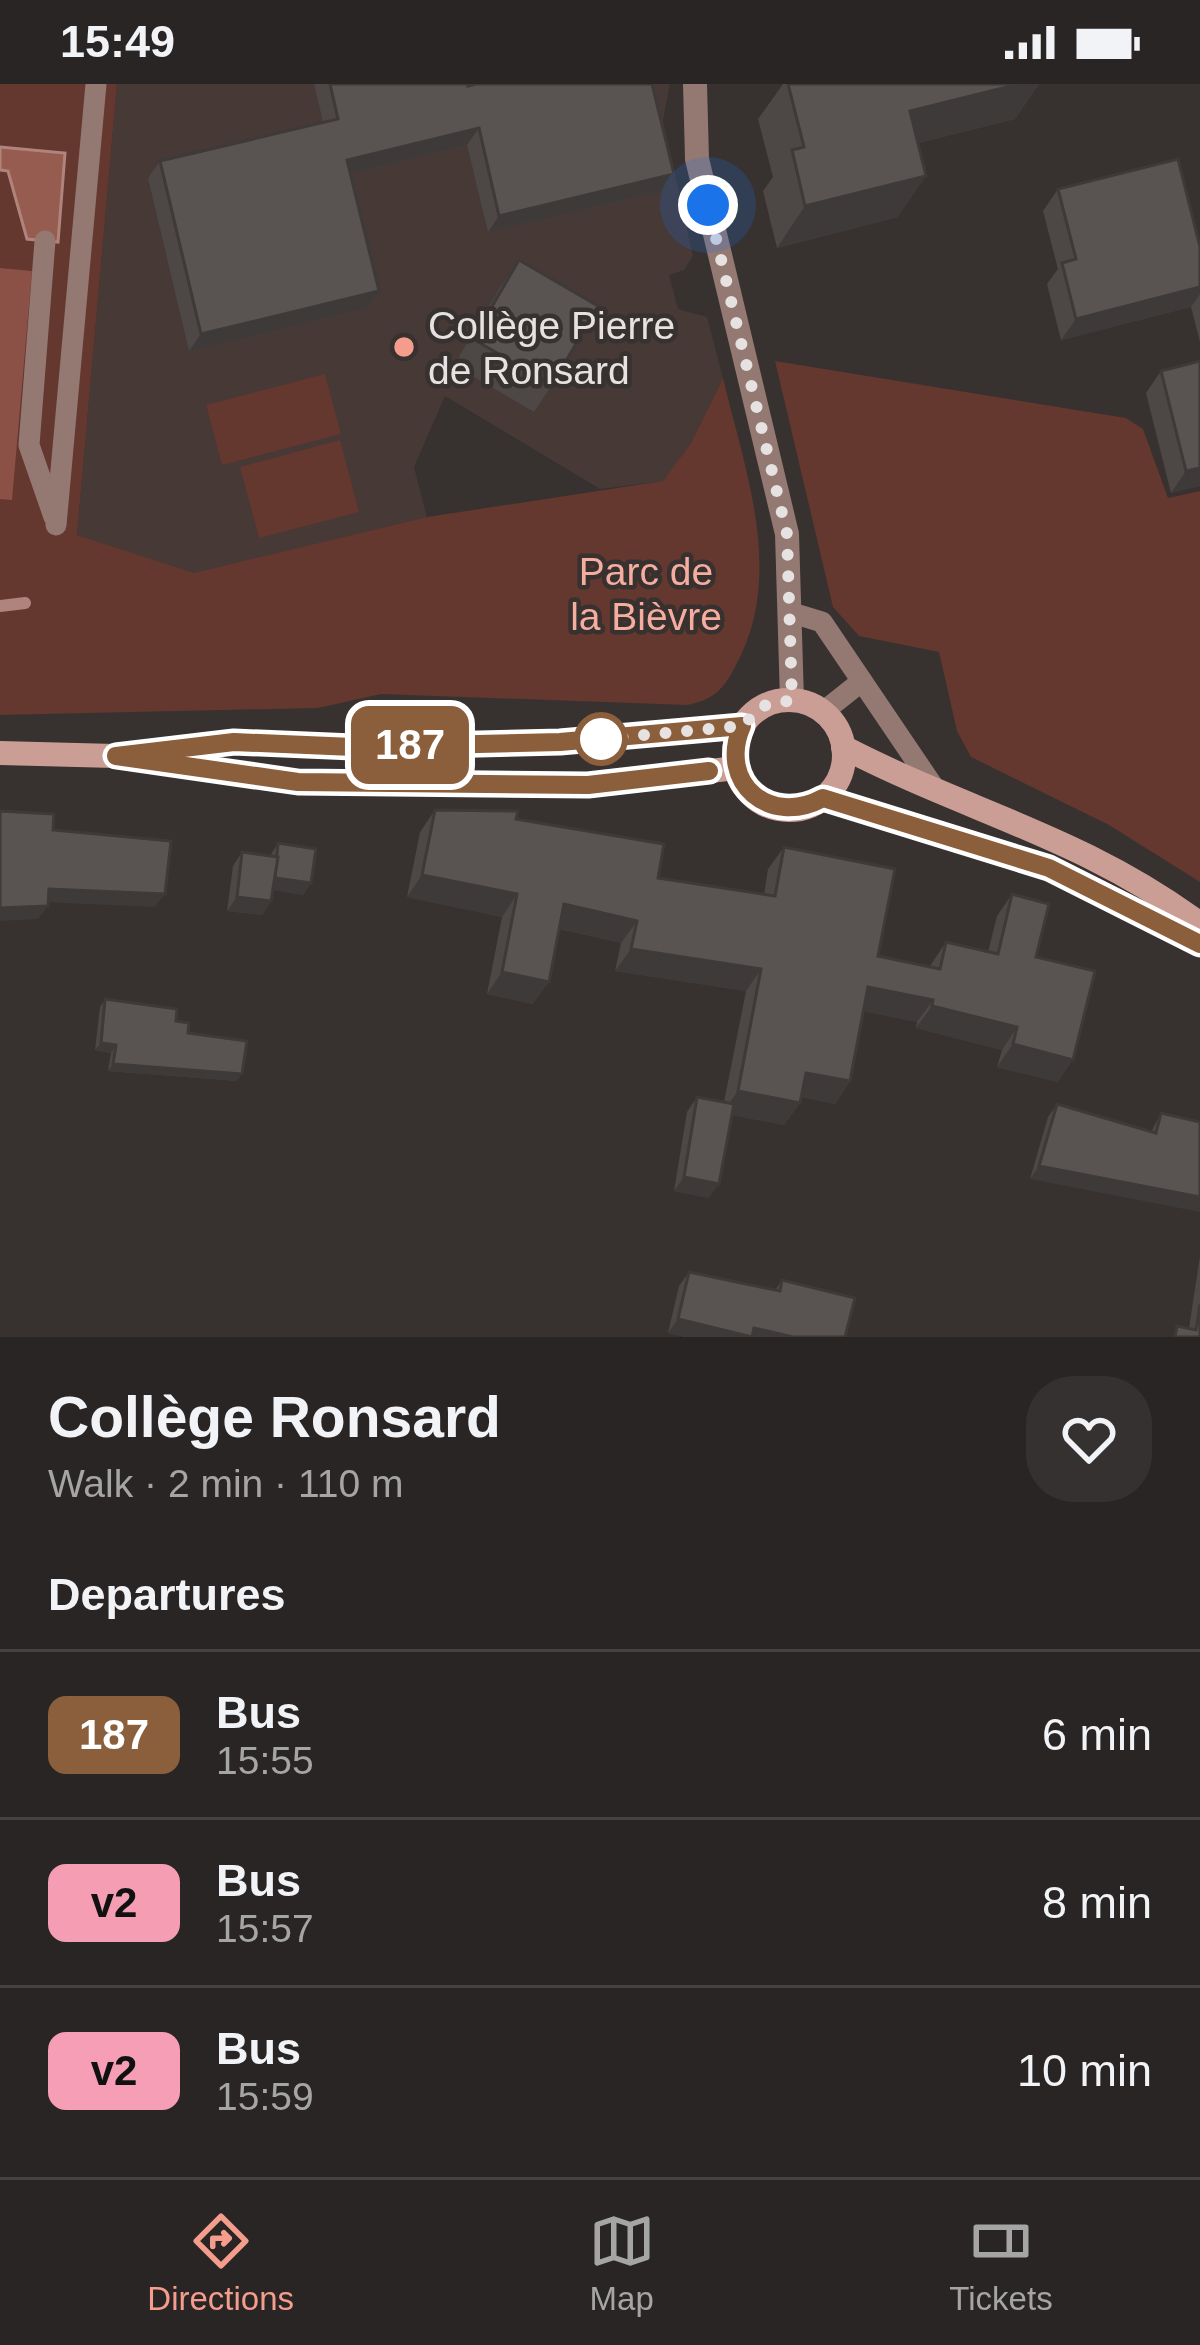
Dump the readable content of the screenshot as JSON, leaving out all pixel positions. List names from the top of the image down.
{
  "parks": ["Parc de la Bièvre"],
  "places": ["Collège Pierre de Ronsard"],
  "lines": ["bus line 187"],
  "page": {
    "status": "15:49",
    "on_map": "187",
    "heading": [
      ["Collège Ronsard", "Walk · 2 min · 110 m"],
      "Departures"
    ],
    "list": [
      {
        "mark": "187",
        "name": "Bus",
        "note": "15:55",
        "value": "6 min"
      },
      {
        "mark": "v2",
        "name": "Bus",
        "note": "15:57",
        "value": "8 min"
      },
      {
        "mark": "v2",
        "name": "Bus",
        "note": "15:59",
        "value": "10 min"
      }
    ],
    "tabs": ["Directions", "Map", "Tickets"]
  }
}
